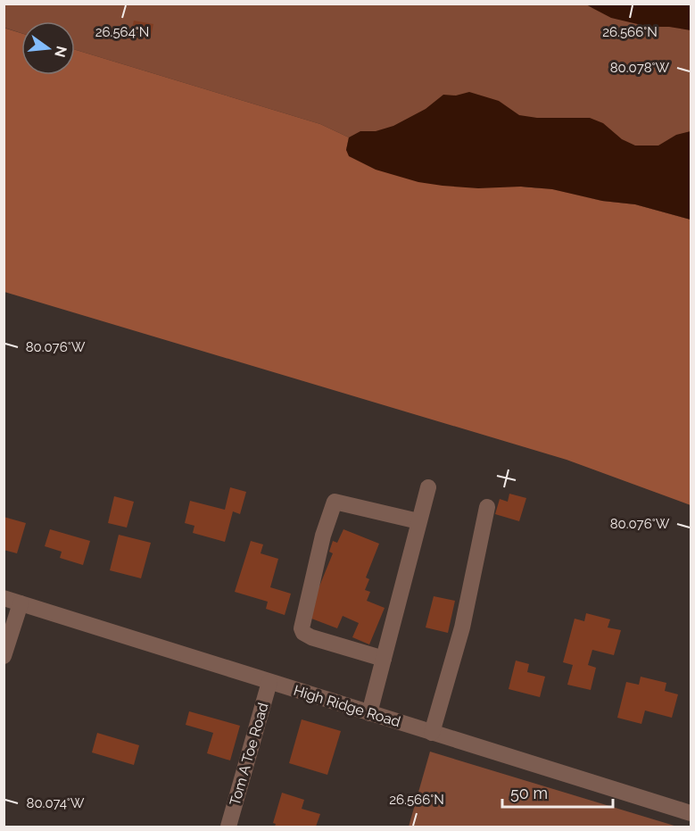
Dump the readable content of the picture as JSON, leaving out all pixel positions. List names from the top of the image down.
{
  "streets": {
    "street": ["High Ridge Road", "Tom A Toe Road"]
  },
  "crossings": [
    ["High Ridge Road", "Tom A Toe Road"]
  ],
  "scale_bar": "50 m",
  "north": "right",
  "coordinates": [
    "26.564°N",
    "26.566°N",
    "80.078°W",
    "80.076°W",
    "80.074°W"
  ]
}
